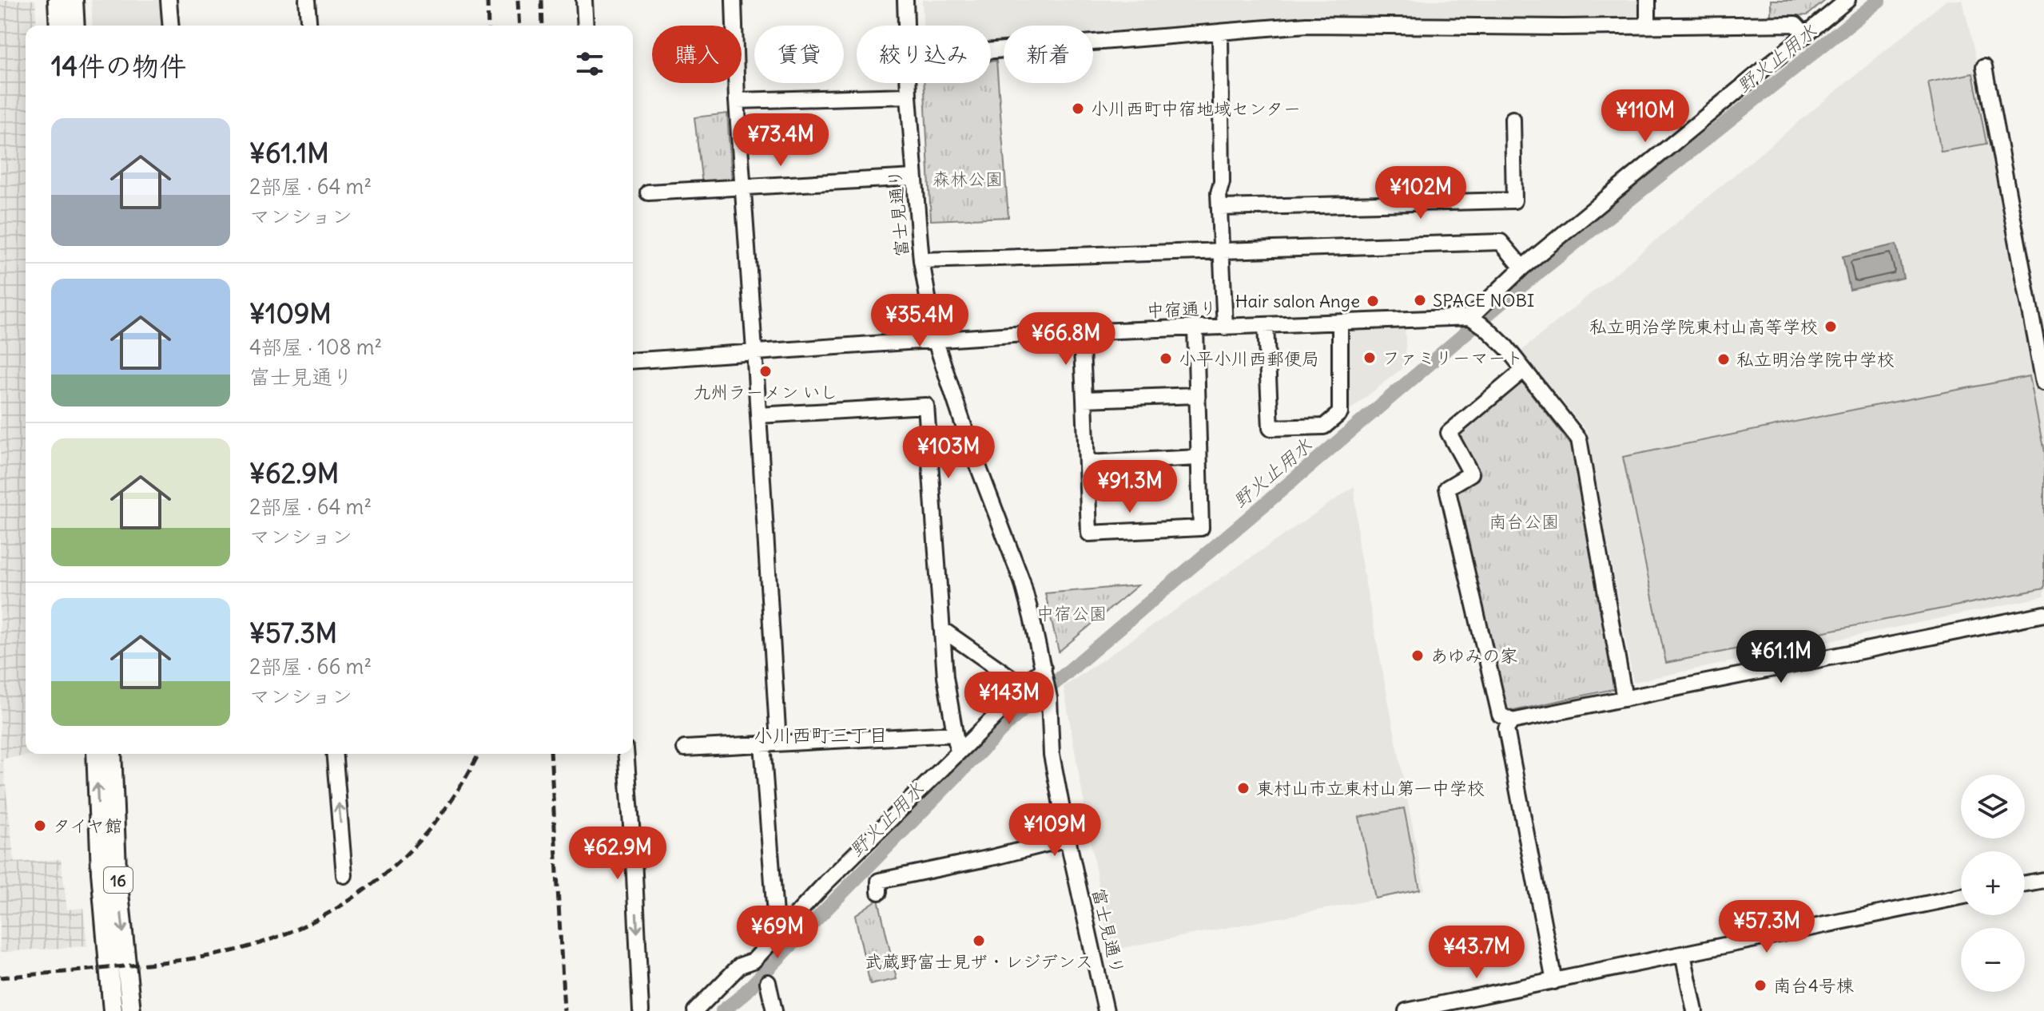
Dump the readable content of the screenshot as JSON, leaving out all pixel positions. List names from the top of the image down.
{
  "streets": {
    "main road": ["16"],
    "street": ["富士見通り", "中宿通り"]
  },
  "crossings": [
    ["富士見通り", "中宿通り"]
  ],
  "districts": ["小川西町三丁目"],
  "water": ["野火止用水"],
  "parks": ["森林公園", "南台公園", "中宿公園"],
  "places": [
    "小川西町中宿地域センター",
    "SPACE NOBI",
    "Hair salon Ange",
    "私立明治学院東村山高等学校",
    "ファミリーマート",
    "小平小川西郵便局",
    "私立明治学院中学校",
    "九州ラーメン いし",
    "あゆみの家",
    "東村山市立東村山第一中学校",
    "タイヤ館",
    "武蔵野富士見ザ・レジデンス",
    "南台4号棟"
  ],
  "page": {
    "chip": [
      "購入",
      "賃貸",
      "絞り込み",
      "新着"
    ],
    "heading": "14件の物件",
    "price": [
      "¥110M",
      "¥73.4M",
      "¥102M",
      "¥35.4M",
      "¥66.8M",
      "¥103M",
      "¥91.3M",
      "¥61.1M",
      "¥143M",
      "¥109M",
      "¥62.9M",
      "¥57.3M",
      "¥69M",
      "¥43.7M"
    ],
    "list": [
      {
        "name": "¥61.1M",
        "note": "2部屋 · 64 m² · マンション"
      },
      {
        "name": "¥109M",
        "note": "4部屋 · 108 m² · 富士見通り"
      },
      {
        "name": "¥62.9M",
        "note": "2部屋 · 64 m² · マンション"
      },
      {
        "name": "¥57.3M",
        "note": "2部屋 · 66 m² · マンション"
      }
    ],
    "map_buttons": ["+", "−"]
  }
}
